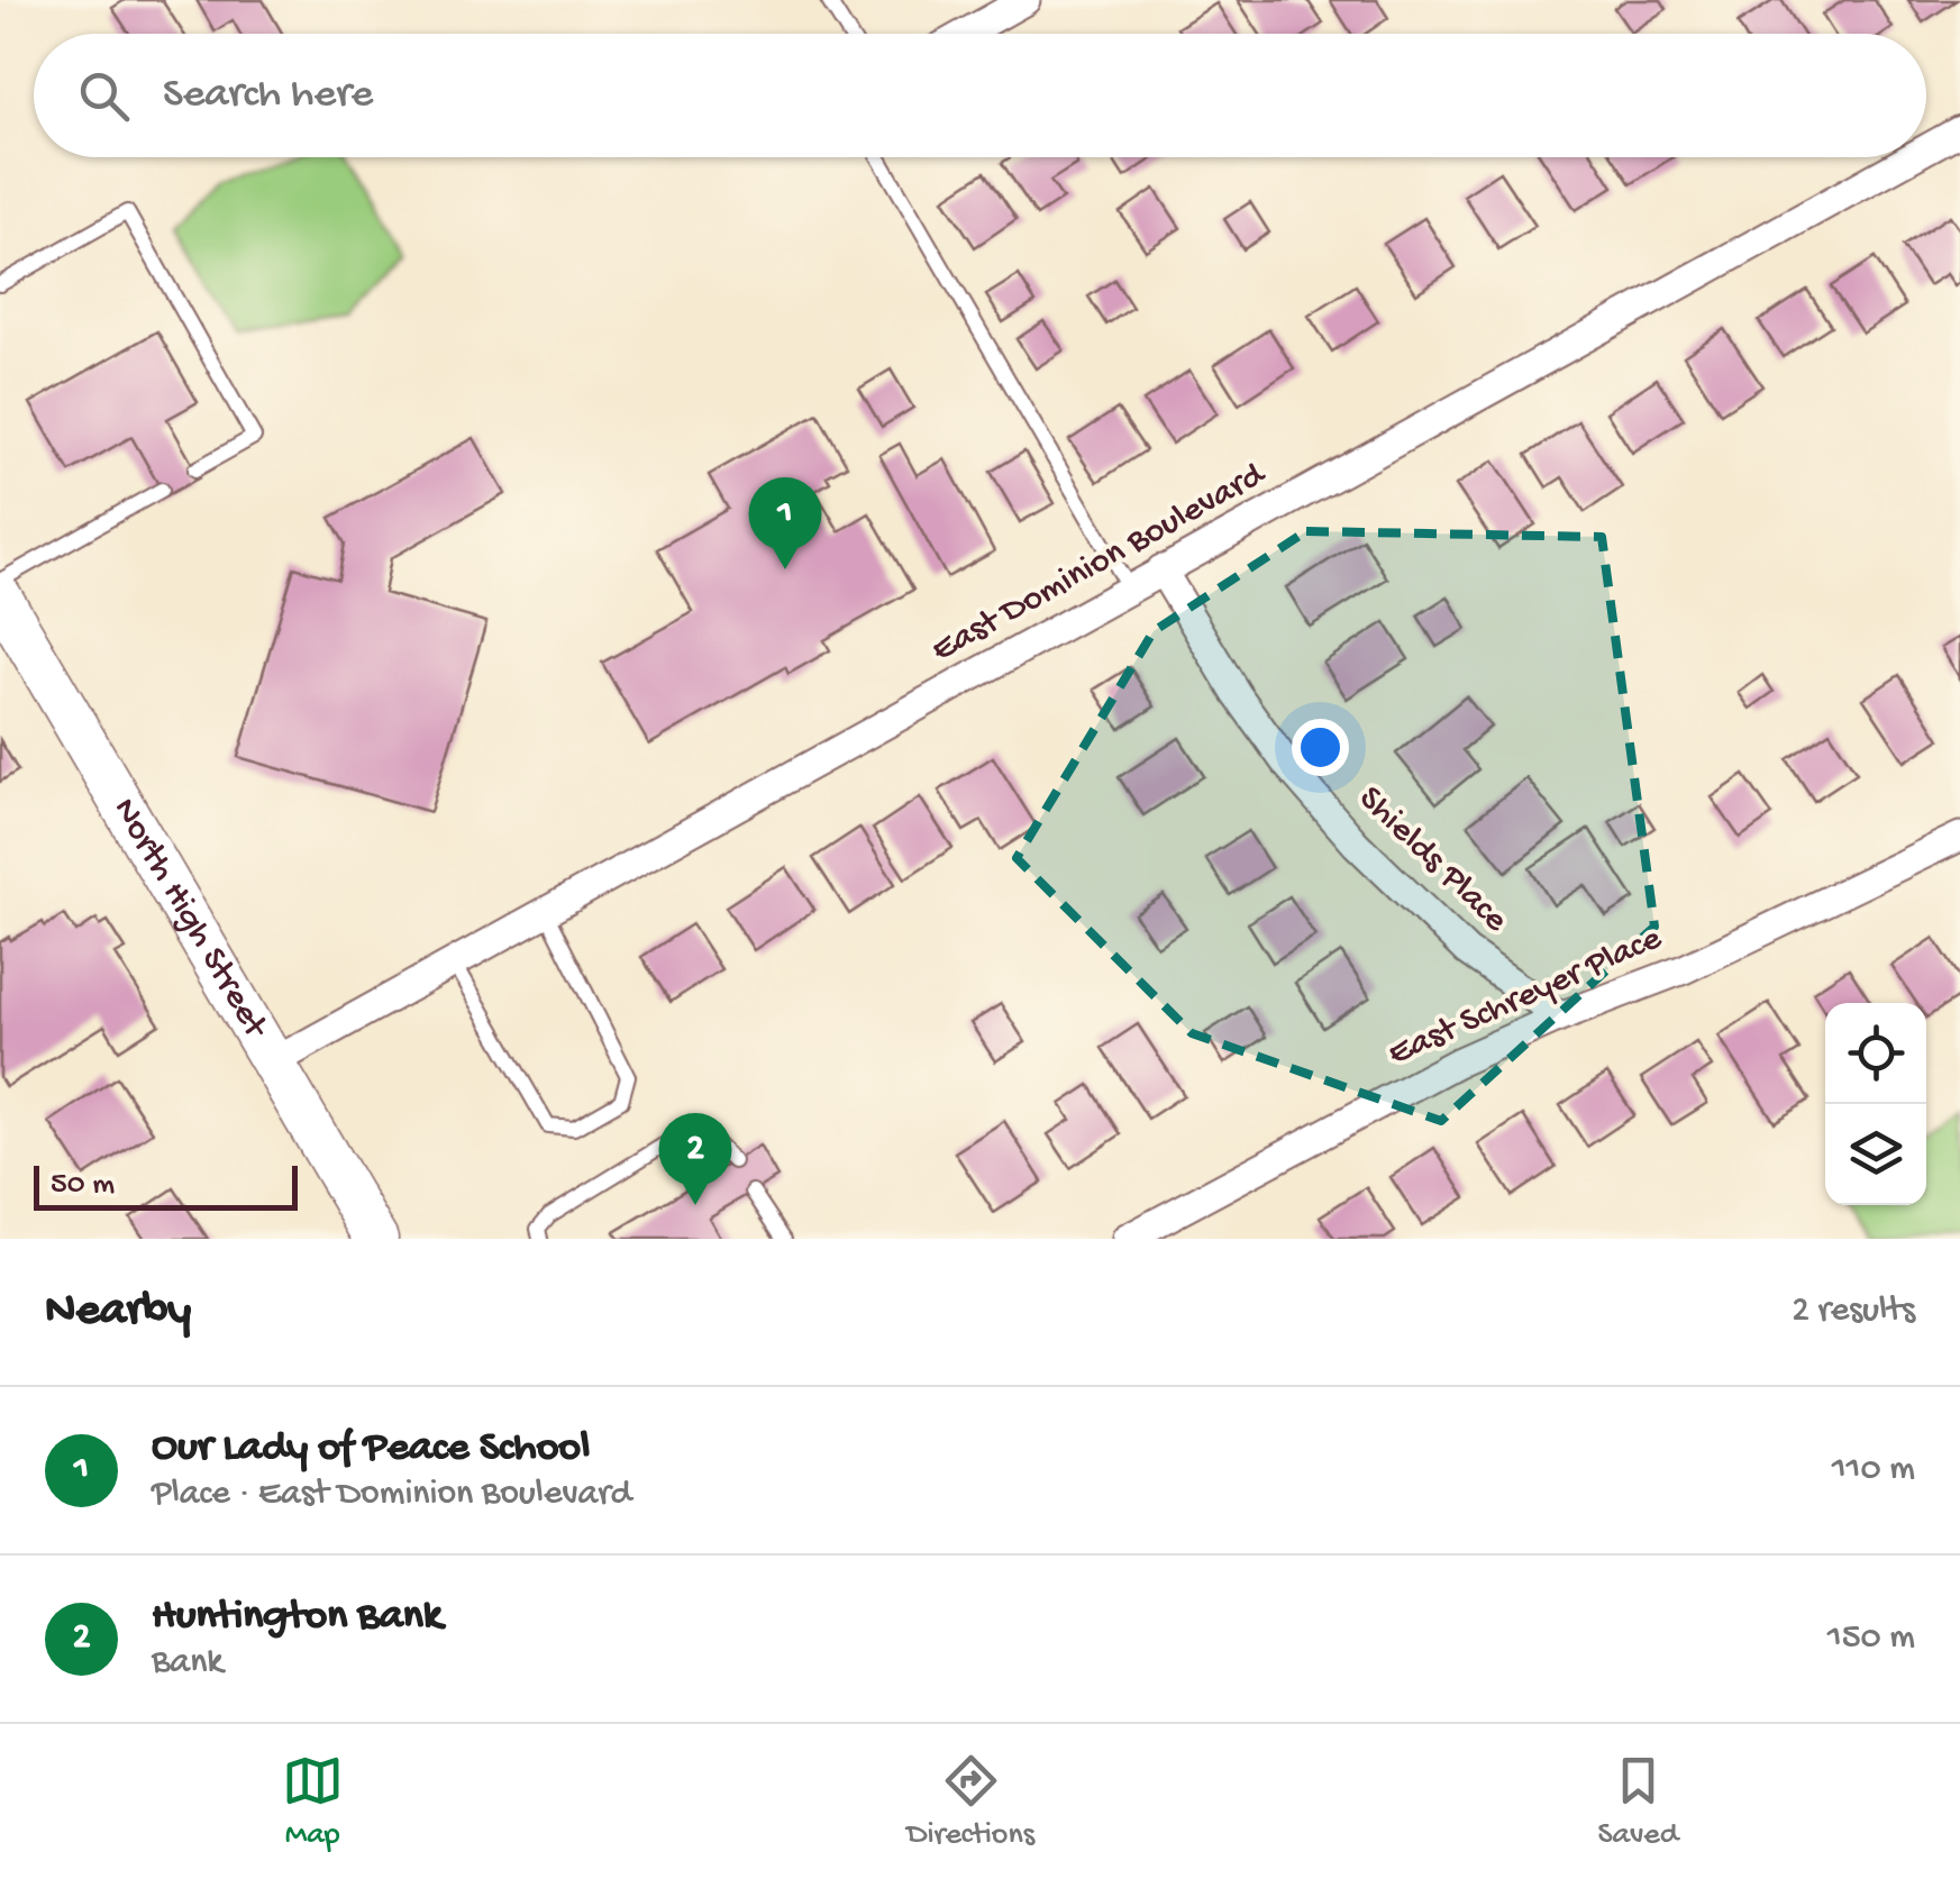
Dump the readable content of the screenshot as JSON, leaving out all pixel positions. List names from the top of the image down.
{
  "streets": {
    "main road": ["North High Street"],
    "street": ["East Dominion Boulevard", "Shields Place", "East Schreyer Place"]
  },
  "crossings": [
    ["East Dominion Boulevard", "Shields Place"],
    ["East Dominion Boulevard", "North High Street"],
    ["Shields Place", "East Schreyer Place"]
  ],
  "scale_bar": "50 m",
  "page": {
    "search": "Search here",
    "pins": ["1", "2"],
    "scale": "50 m",
    "heading": ["Nearby", "2 results"],
    "list": [
      {
        "mark": "1",
        "name": "Our Lady of Peace School",
        "note": "Place · East Dominion Boulevard",
        "value": "110 m"
      },
      {
        "mark": "2",
        "name": "Huntington Bank",
        "note": "Bank",
        "value": "150 m"
      }
    ],
    "nav": ["Map", "Directions", "Saved"]
  }
}
